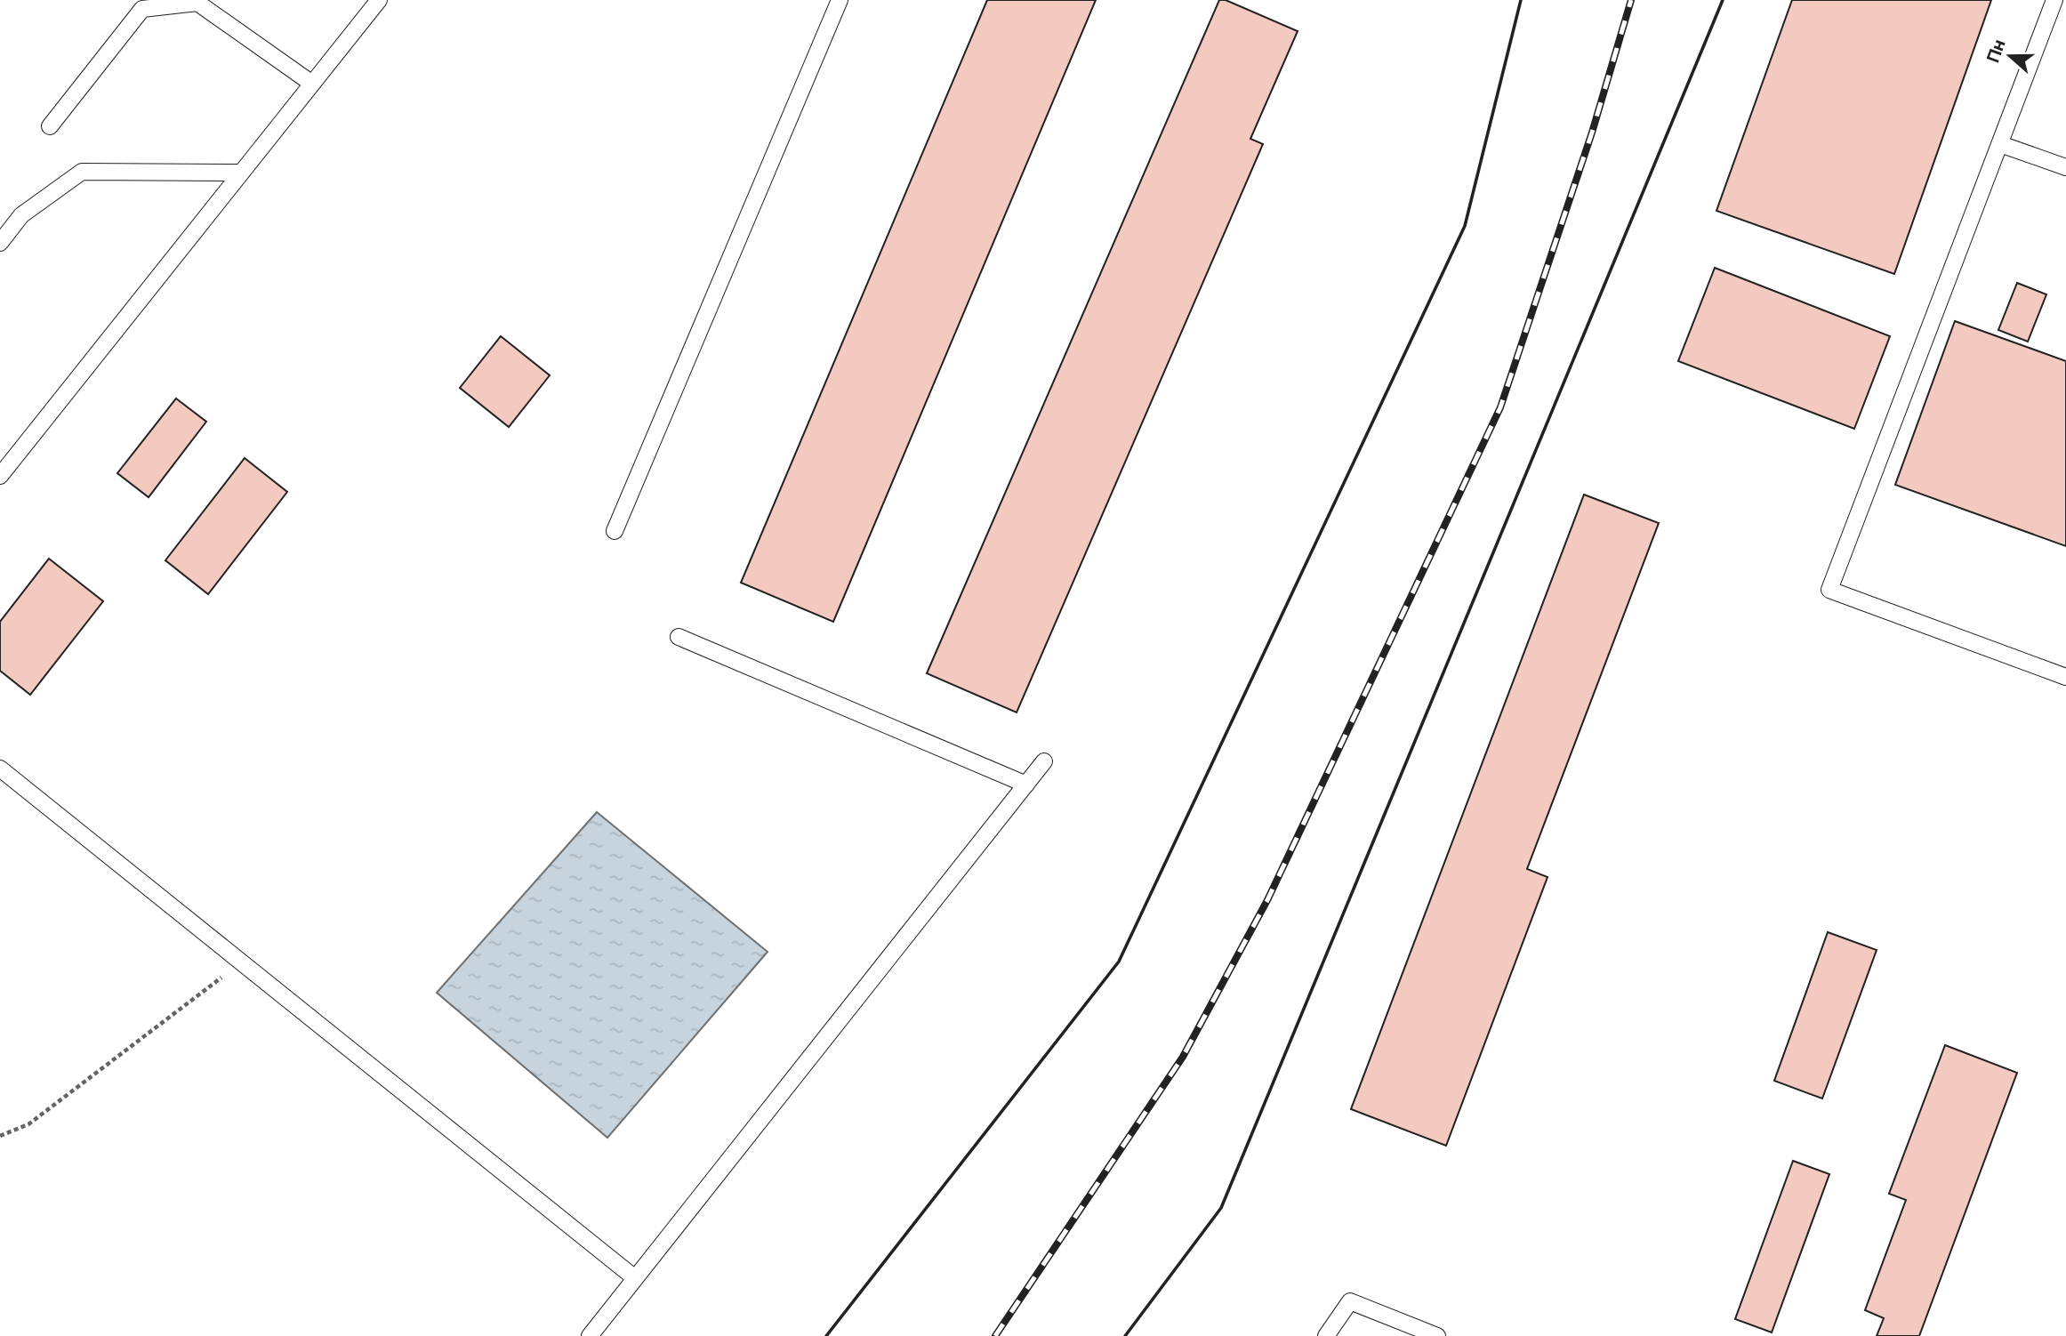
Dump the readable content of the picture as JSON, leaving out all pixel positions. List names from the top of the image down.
{
  "north": "left"
}
